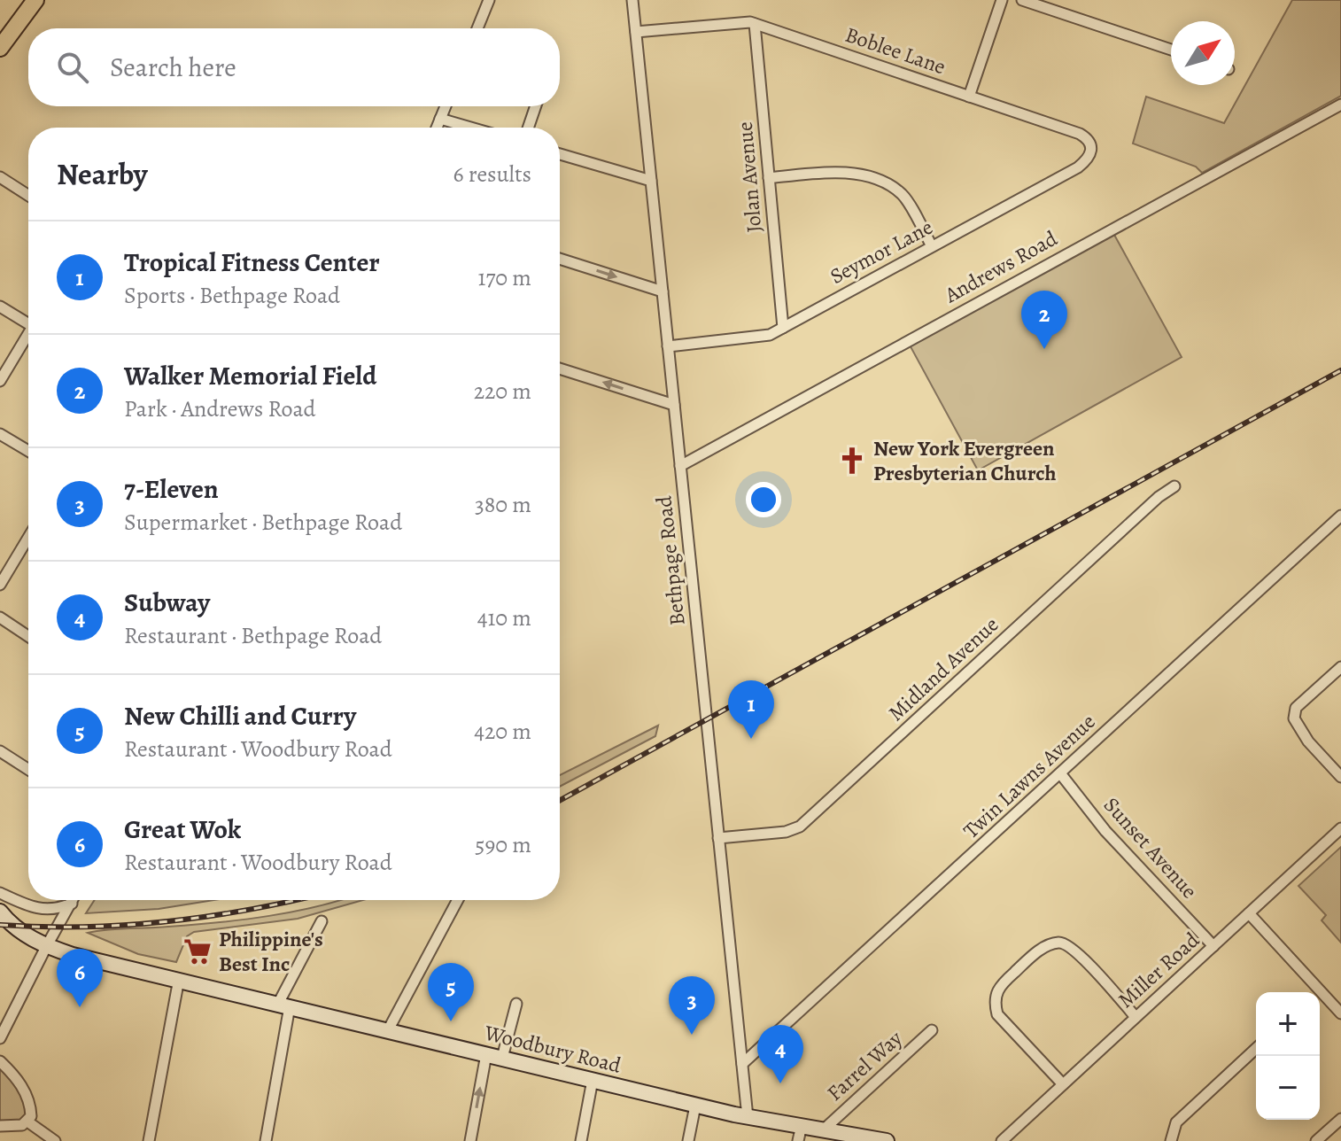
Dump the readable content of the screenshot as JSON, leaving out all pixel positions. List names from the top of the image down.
{
  "streets": {
    "main road": ["Woodbury Road"],
    "street": [
      "Boblee Lane",
      "Jolan Avenue",
      "Seymor Lane",
      "Andrews Road",
      "Bethpage Road",
      "Midland Avenue",
      "Twin Lawns Avenue",
      "Sunset Avenue",
      "Miller Road",
      "Farrel Way"
    ]
  },
  "crossings": [
    ["Boblee Lane", "Jolan Avenue"],
    ["Boblee Lane", "Seymor Lane"],
    ["Boblee Lane", "Bethpage Road"],
    ["Jolan Avenue", "Seymor Lane"],
    ["Seymor Lane", "Bethpage Road"],
    ["Andrews Road", "Bethpage Road"],
    ["Bethpage Road", "Midland Avenue"],
    ["Bethpage Road", "Twin Lawns Avenue"],
    ["Bethpage Road", "Woodbury Road"],
    ["Twin Lawns Avenue", "Sunset Avenue"],
    ["Sunset Avenue", "Miller Road"],
    ["Woodbury Road", "Farrel Way"]
  ],
  "places": {
    "church": ["New York Evergreen Presbyterian Church"],
    "supermarket": ["Philippine's Best Inc"]
  },
  "north": "top right",
  "page": {
    "search": "Search here",
    "heading": ["Nearby", "6 results"],
    "list": [
      {
        "mark": "1",
        "name": "Tropical Fitness Center",
        "note": "Sports · Bethpage Road",
        "value": "170 m"
      },
      {
        "mark": "2",
        "name": "Walker Memorial Field",
        "note": "Park · Andrews Road",
        "value": "220 m"
      },
      {
        "mark": "3",
        "name": "7-Eleven",
        "note": "Supermarket · Bethpage Road",
        "value": "380 m"
      },
      {
        "mark": "4",
        "name": "Subway",
        "note": "Restaurant · Bethpage Road",
        "value": "410 m"
      },
      {
        "mark": "5",
        "name": "New Chilli and Curry",
        "note": "Restaurant · Woodbury Road",
        "value": "420 m"
      },
      {
        "mark": "6",
        "name": "Great Wok",
        "note": "Restaurant · Woodbury Road",
        "value": "590 m"
      }
    ],
    "pins": [
      "2",
      "1",
      "6",
      "5",
      "3",
      "4"
    ],
    "map_buttons": ["+", "−"]
  }
}
